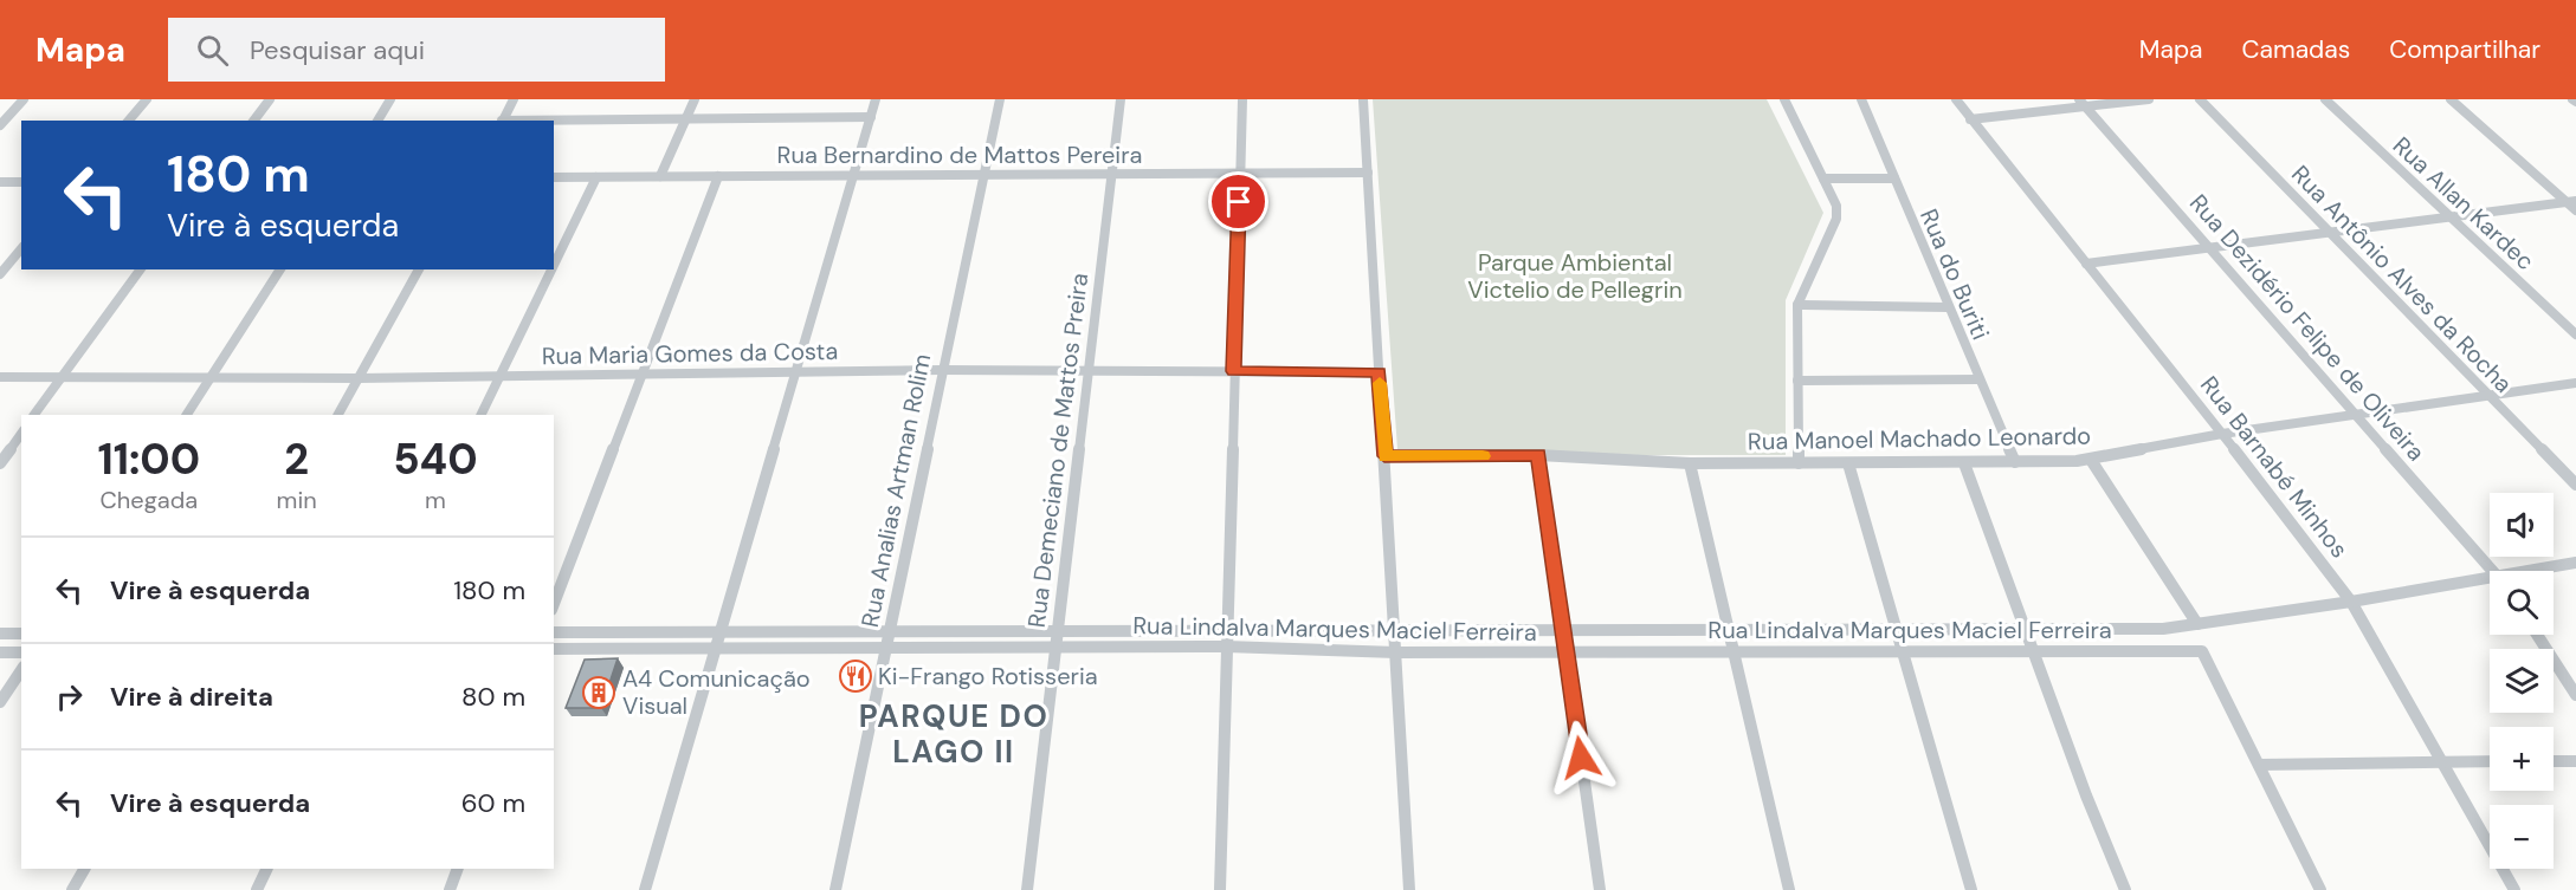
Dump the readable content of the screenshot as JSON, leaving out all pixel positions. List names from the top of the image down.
{
  "streets": {
    "street": [
      "Rua Bernardino de Mattos Pereira",
      "Rua Allan Kardec",
      "Rua do Buriti",
      "Rua Antônio Alves da Rocha",
      "Rua Dezidério Felipe de Oliveira",
      "Rua Maria Gomes da Costa",
      "Rua Manoel Machado Leonardo",
      "Rua Demeciano de Mattos Preira",
      "Rua Barnabé Minhos",
      "Rua Analias Artman Rolim",
      "Rua Lindalva Marques Maciel Ferreira"
    ]
  },
  "crossings": [
    ["Rua Bernardino de Mattos Pereira", "Rua Demeciano de Mattos Preira"],
    ["Rua Bernardino de Mattos Pereira", "Rua Analias Artman Rolim"],
    ["Rua do Buriti", "Rua Manoel Machado Leonardo"],
    ["Rua Antônio Alves da Rocha", "Rua Manoel Machado Leonardo"],
    ["Rua Dezidério Felipe de Oliveira", "Rua Manoel Machado Leonardo"],
    ["Rua Maria Gomes da Costa", "Rua Demeciano de Mattos Preira"],
    ["Rua Maria Gomes da Costa", "Rua Analias Artman Rolim"],
    ["Rua Manoel Machado Leonardo", "Rua Barnabé Minhos"],
    ["Rua Demeciano de Mattos Preira", "Rua Lindalva Marques Maciel Ferreira"],
    ["Rua Barnabé Minhos", "Rua Lindalva Marques Maciel Ferreira"],
    ["Rua Analias Artman Rolim", "Rua Lindalva Marques Maciel Ferreira"]
  ],
  "districts": ["PARQUE DO LAGO II"],
  "parks": ["Parque Ambiental Victelio de Pellegrin"],
  "places": {
    "restaurant": ["Ki-Frango Rotisseria"],
    "building": ["A4 Comunicação Visual"]
  },
  "page": {
    "header": "Mapa",
    "search": "Pesquisar aqui",
    "nav": ["Mapa", "Camadas", "Compartilhar"],
    "turn": ["180 m", "Vire à esquerda"],
    "eta": [
      "11:00",
      "Chegada",
      "2",
      "min",
      "540",
      "m"
    ],
    "map_buttons": ["+", "−"],
    "list": [
      {
        "name": "Vire à esquerda",
        "value": "180 m"
      },
      {
        "name": "Vire à direita",
        "value": "80 m"
      },
      {
        "name": "Vire à esquerda",
        "value": "60 m"
      }
    ]
  }
}
